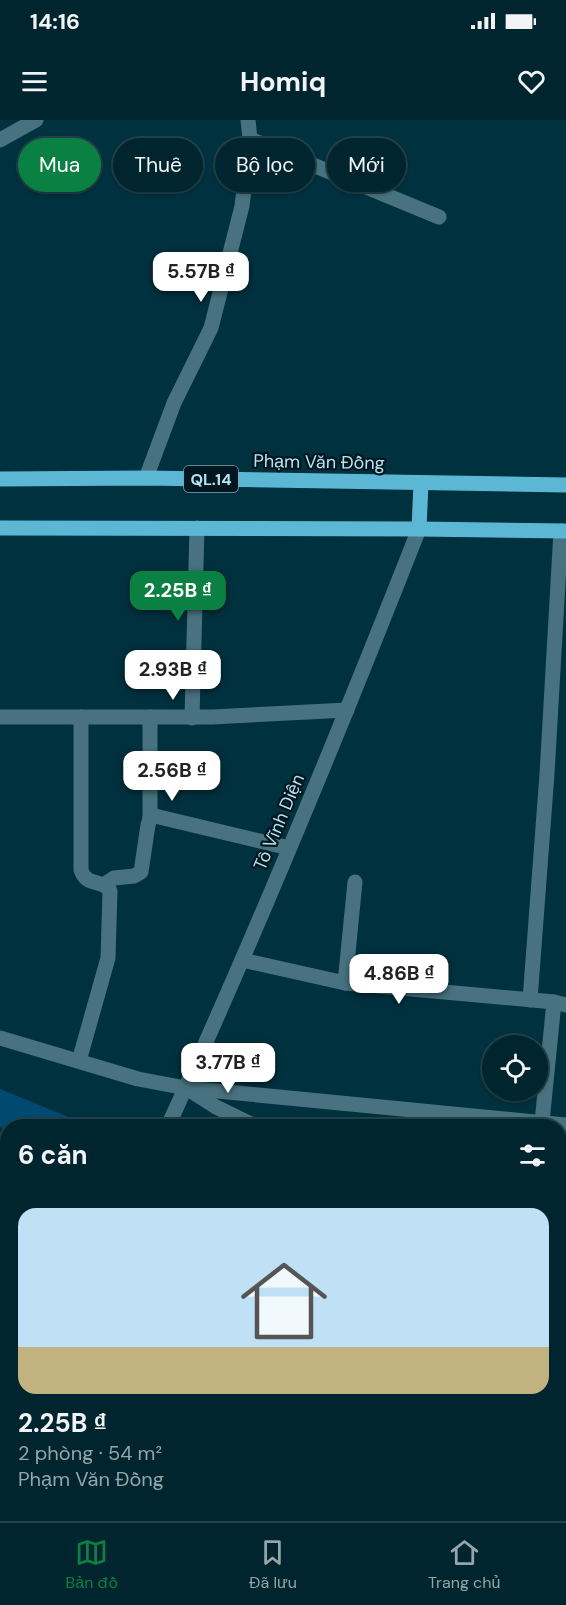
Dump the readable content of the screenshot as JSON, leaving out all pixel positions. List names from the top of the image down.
{
  "streets": {
    "main road": ["Phạm Văn Đồng", "QL.14"],
    "street": ["Tô Vĩnh Diện"]
  },
  "page": {
    "status": "14:16",
    "header": "Homiq",
    "chip": [
      "Mua",
      "Thuê",
      "Bộ lọc",
      "Mới"
    ],
    "price": [
      "5.57B ₫",
      "2.25B ₫",
      "2.93B ₫",
      "2.56B ₫",
      "4.86B ₫",
      "3.77B ₫"
    ],
    "heading": "6 căn",
    "list": [
      {
        "name": "2.25B ₫",
        "note": "2 phòng · 54 m² · Phạm Văn Đồng"
      }
    ],
    "tabs": ["Bản đồ", "Đã lưu", "Trang chủ"]
  }
}
